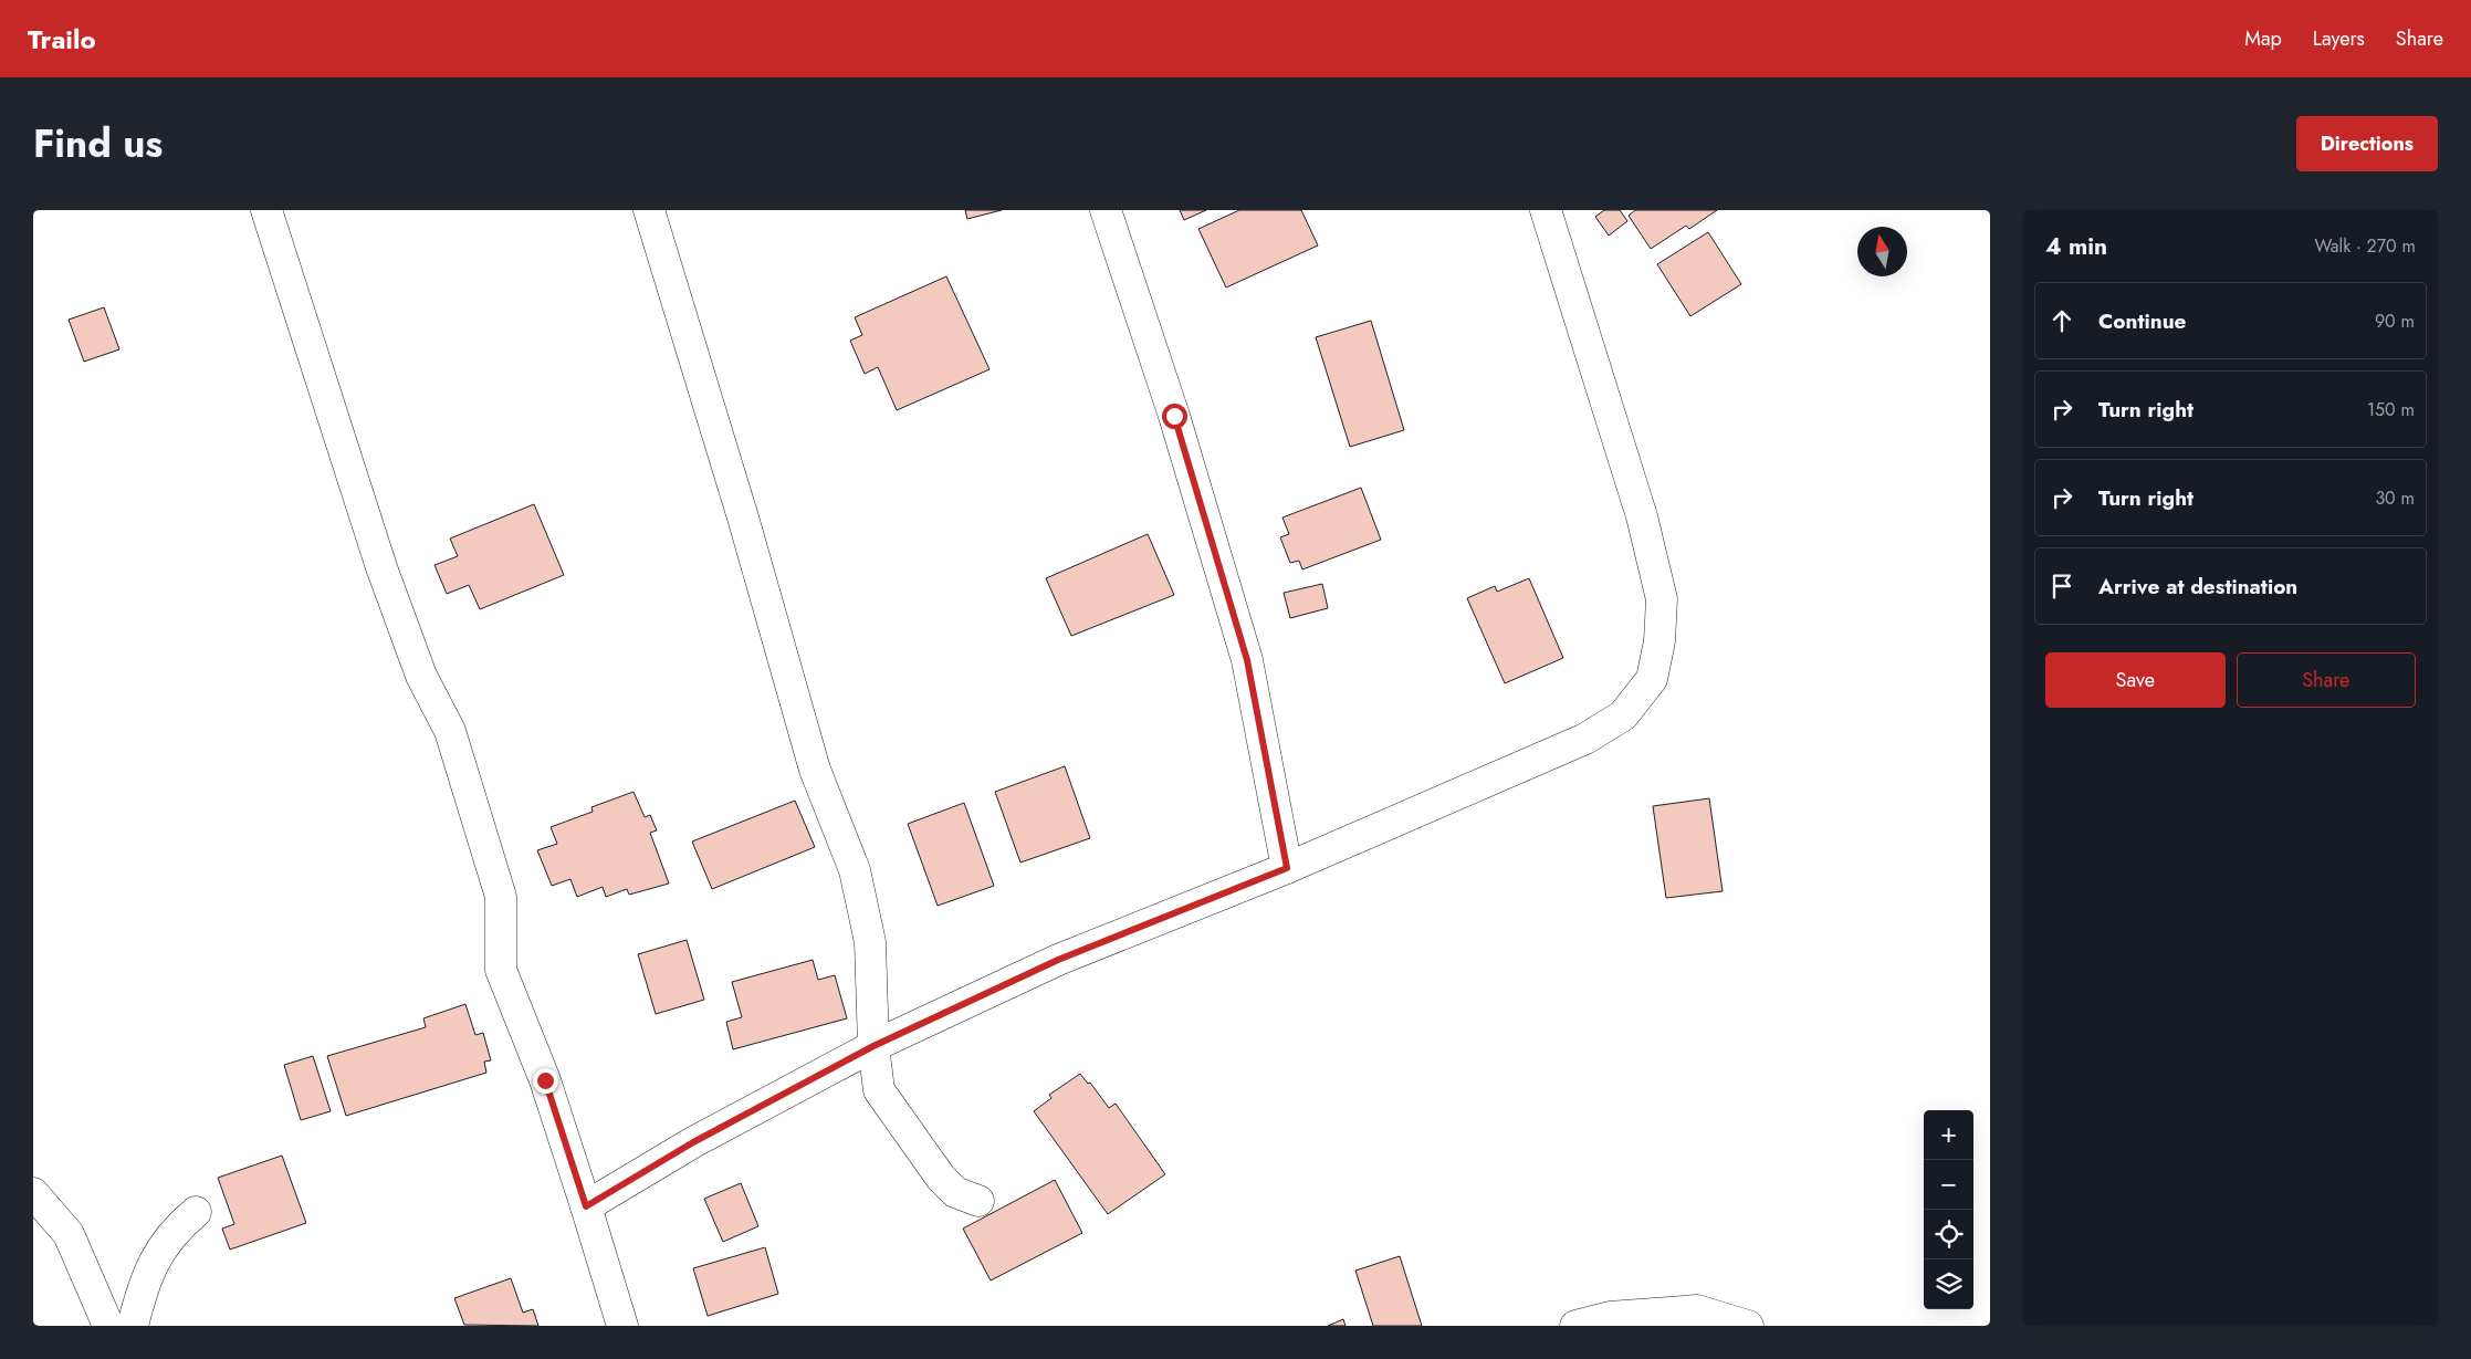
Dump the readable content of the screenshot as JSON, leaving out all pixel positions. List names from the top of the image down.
{
  "north": "top",
  "page": {
    "header": "Trailo",
    "nav": ["Map", "Layers", "Share"],
    "title": "Find us",
    "buttons": [
      "Directions",
      ["Save", "Share"]
    ],
    "heading": ["4 min", "Walk · 270 m"],
    "list": [
      ["Continue", "90 m"],
      ["Turn right", "150 m"],
      ["Turn right", "30 m"],
      "Arrive at destination"
    ],
    "map_buttons": ["+", "−"]
  }
}
